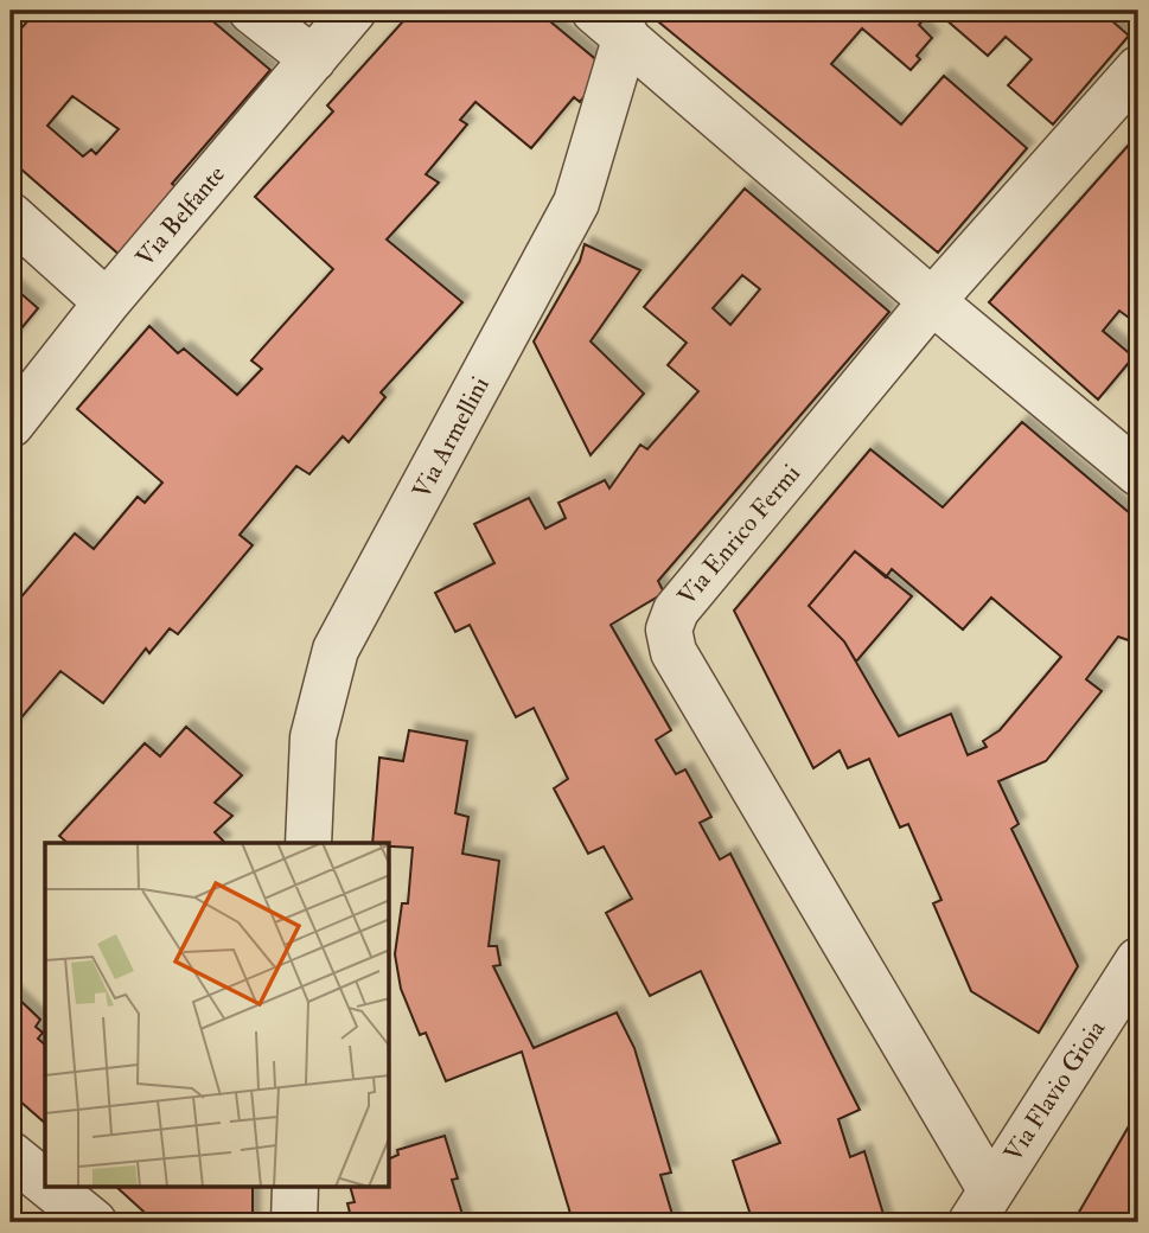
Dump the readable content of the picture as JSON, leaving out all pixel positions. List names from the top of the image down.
{
  "streets": {
    "street": [
      "Via Belfante",
      "Via Armellini",
      "Via Enrico Fermi",
      "Via Flavio Gioia"
    ]
  },
  "crossings": [
    ["Via Enrico Fermi", "Via Flavio Gioia"]
  ]
}
